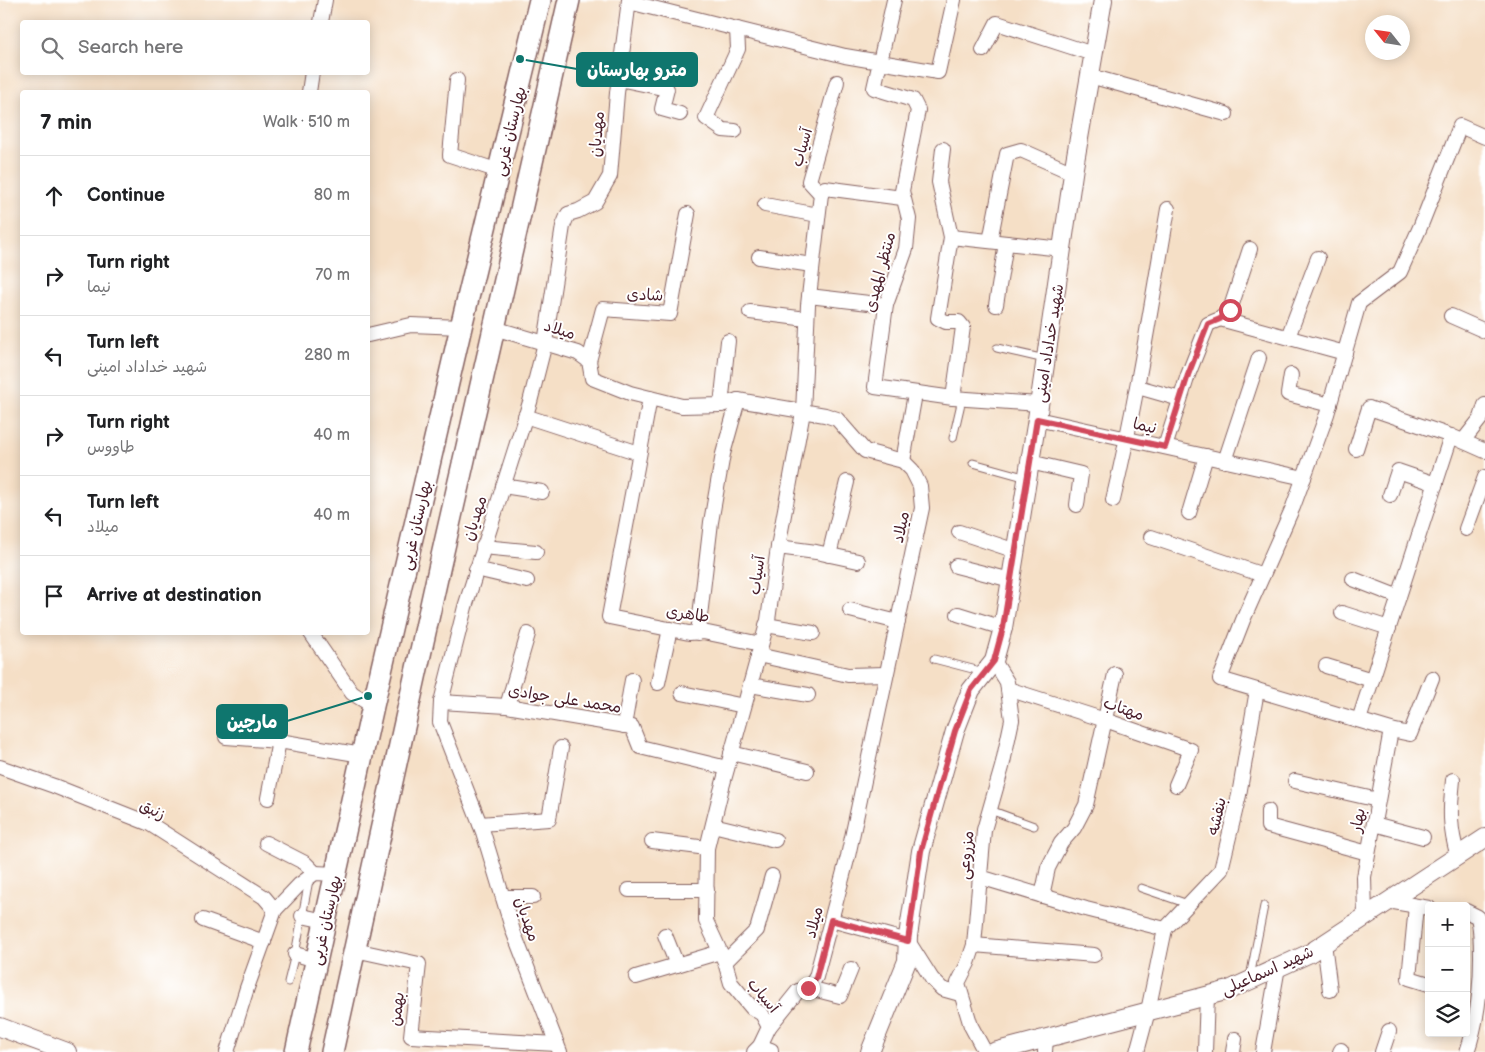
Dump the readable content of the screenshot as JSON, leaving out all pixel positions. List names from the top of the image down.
{
  "streets": {
    "main road": ["بهارستان غربی"],
    "street": [
      "مهدیان",
      "آسیاب",
      "منتظر المهدی",
      "شادی",
      "میلاد",
      "شهید خداداد امینی",
      "نیما",
      "طاهری",
      "محمد علی جوادی",
      "مهتاب",
      "زنبق",
      "بنفشه",
      "بهار",
      "مزروعی",
      "شهید اسماعیلی",
      "بهمن"
    ]
  },
  "crossings": [
    ["بهارستان غربی", "میلاد"],
    ["بهارستان غربی", "بهمن"],
    ["مهدیان", "میلاد"],
    ["مهدیان", "محمد علی جوادی"],
    ["مهدیان", "بهمن"],
    ["آسیاب", "میلاد"],
    ["آسیاب", "طاهری"],
    ["آسیاب", "محمد علی جوادی"],
    ["منتظر المهدی", "شهید خداداد امینی"],
    ["منتظر المهدی", "نیما"],
    ["شادی", "میلاد"],
    ["میلاد", "طاهری"],
    ["شهید خداداد امینی", "نیما"],
    ["شهید خداداد امینی", "مزروعی"],
    ["مهتاب", "مزروعی"],
    ["بهار", "شهید اسماعیلی"]
  ],
  "places": ["مترو بهارستان", "مارچین"],
  "north": "top left",
  "page": {
    "search": "Search here",
    "heading": ["7 min", "Walk · 510 m"],
    "list": [
      ["Continue", "80 m"],
      ["Turn right", "نیما", "70 m"],
      ["Turn left", "شهید خداداد امینی", "280 m"],
      ["Turn right", "طاووس", "40 m"],
      ["Turn left", "میلاد", "40 m"],
      "Arrive at destination"
    ],
    "map_buttons": ["+", "−"]
  }
}
